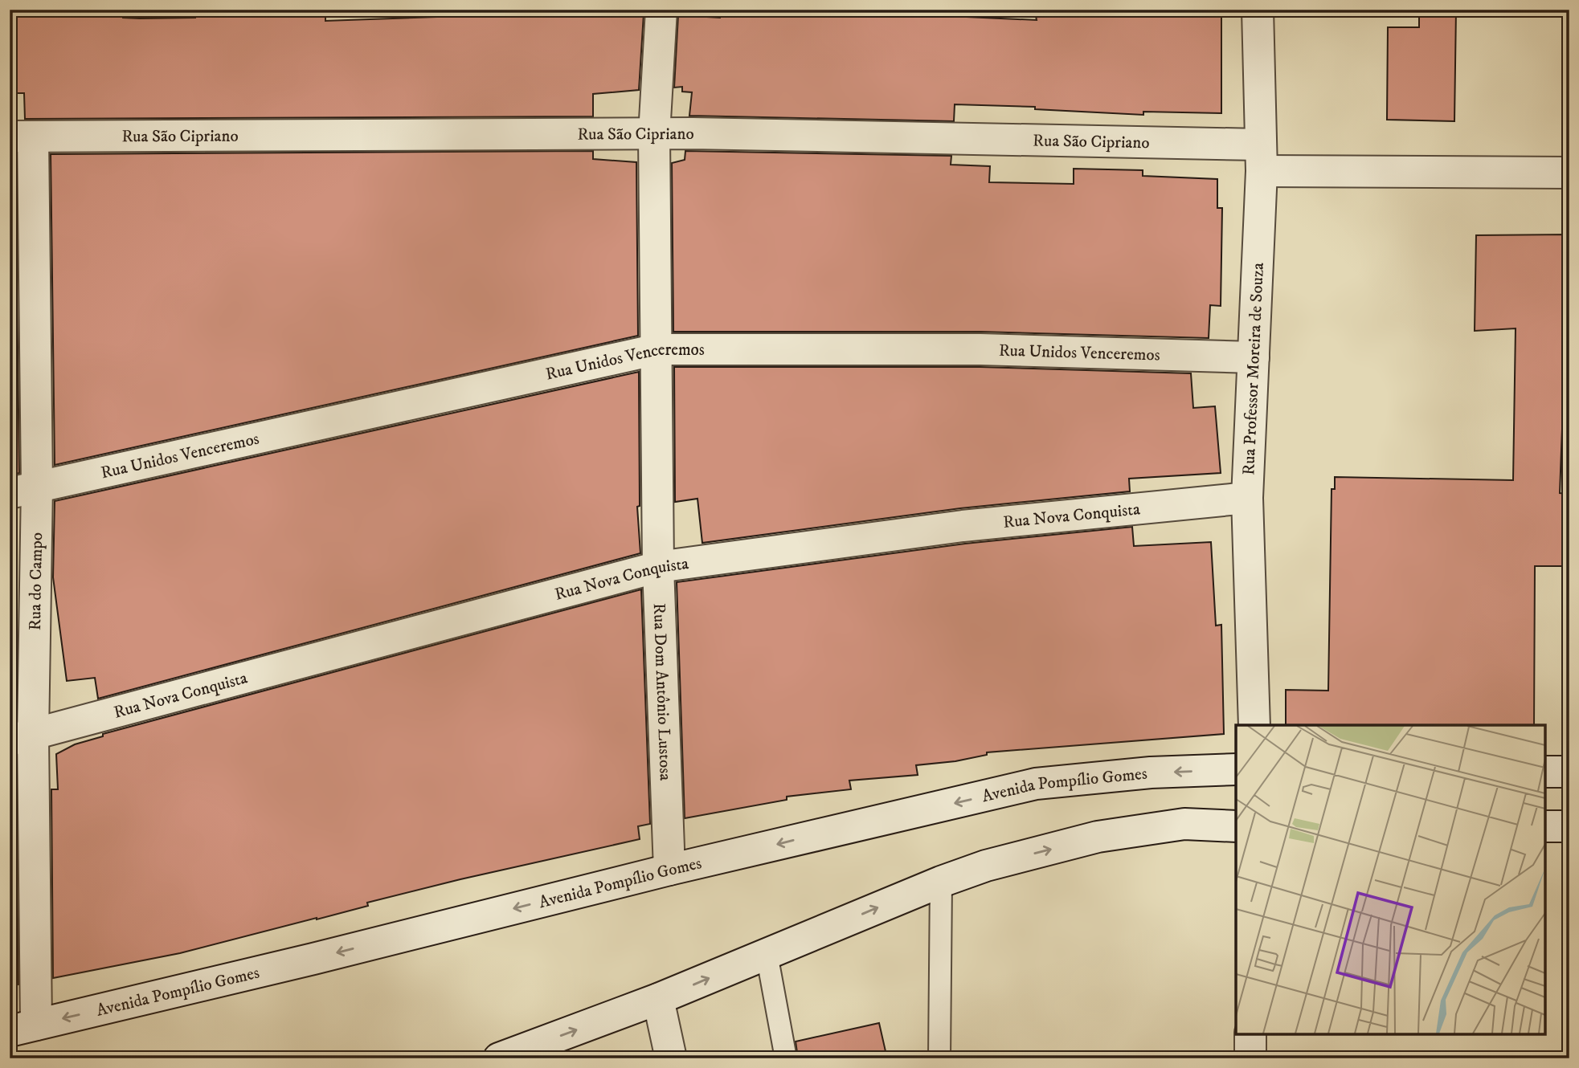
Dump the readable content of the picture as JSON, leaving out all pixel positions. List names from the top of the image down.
{
  "streets": {
    "street": [
      "Rua São Cipriano",
      "Rua Unidos Venceremos",
      "Rua Professor Moreira de Souza",
      "Rua Nova Conquista",
      "Rua do Campo",
      "Rua Dom Antônio Lustosa",
      "Avenida Pompílio Gomes"
    ]
  },
  "crossings": [
    ["Rua São Cipriano", "Rua Professor Moreira de Souza"],
    ["Rua São Cipriano", "Rua do Campo"],
    ["Rua São Cipriano", "Rua Dom Antônio Lustosa"],
    ["Rua Unidos Venceremos", "Rua Professor Moreira de Souza"],
    ["Rua Unidos Venceremos", "Rua do Campo"],
    ["Rua Unidos Venceremos", "Rua Dom Antônio Lustosa"],
    ["Rua Professor Moreira de Souza", "Rua Nova Conquista"],
    ["Rua Nova Conquista", "Rua do Campo"],
    ["Rua Nova Conquista", "Rua Dom Antônio Lustosa"],
    ["Rua do Campo", "Avenida Pompílio Gomes"],
    ["Rua Dom Antônio Lustosa", "Avenida Pompílio Gomes"]
  ]
}
